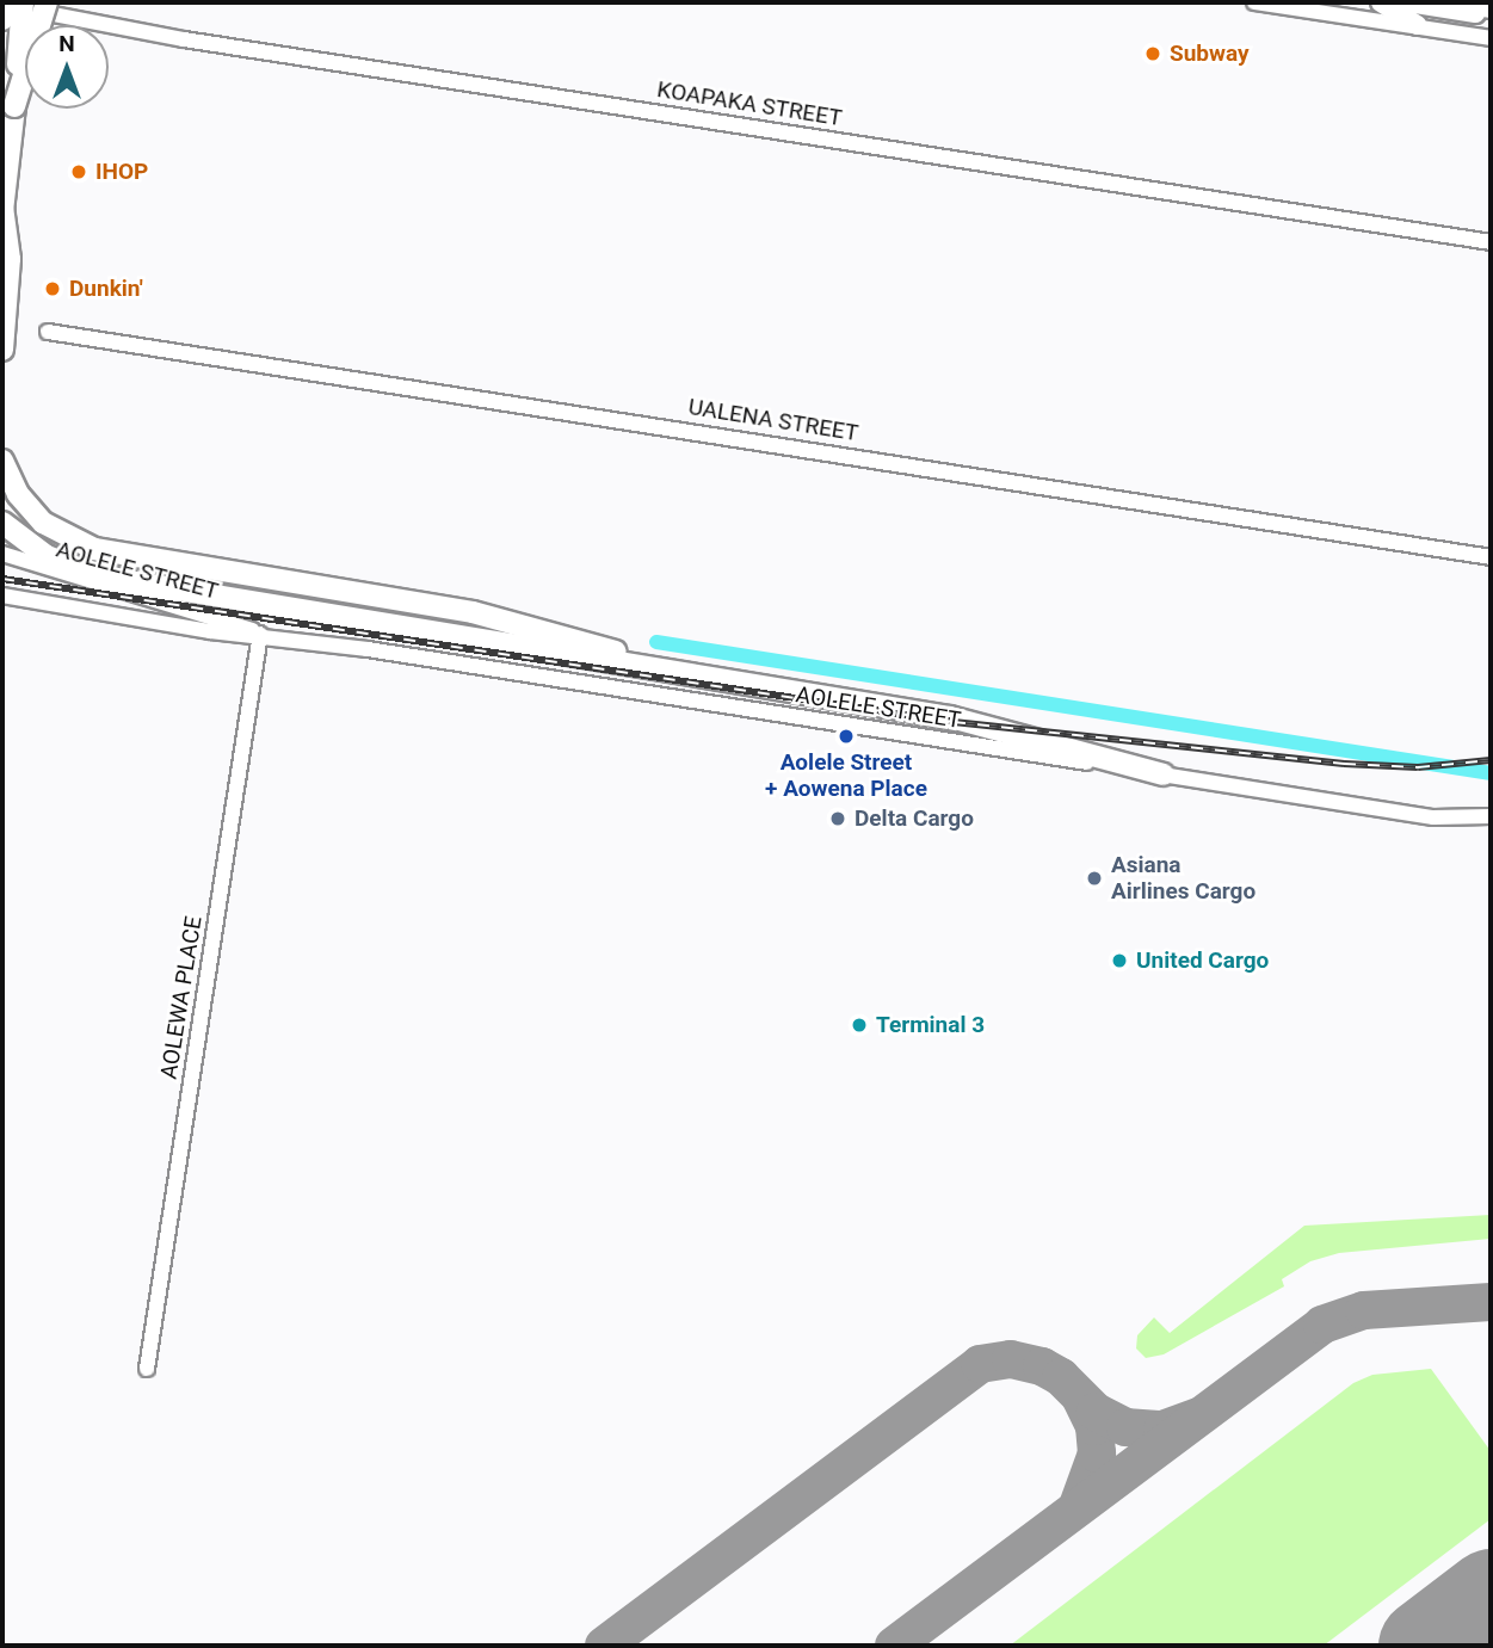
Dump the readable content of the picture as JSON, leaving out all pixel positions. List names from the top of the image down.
{
  "streets": {
    "street": [
      "KOAPAKA STREET",
      "UALENA STREET",
      "AOLELE STREET",
      "AOLEWA PLACE"
    ]
  },
  "crossings": [
    ["AOLELE STREET", "AOLEWA PLACE"]
  ],
  "places": [
    "Subway",
    "IHOP",
    "Dunkin'",
    "Aolele Street + Aowena Place",
    "Delta Cargo",
    "Asiana Airlines Cargo",
    "United Cargo",
    "Terminal 3"
  ],
  "north": "top"
}
